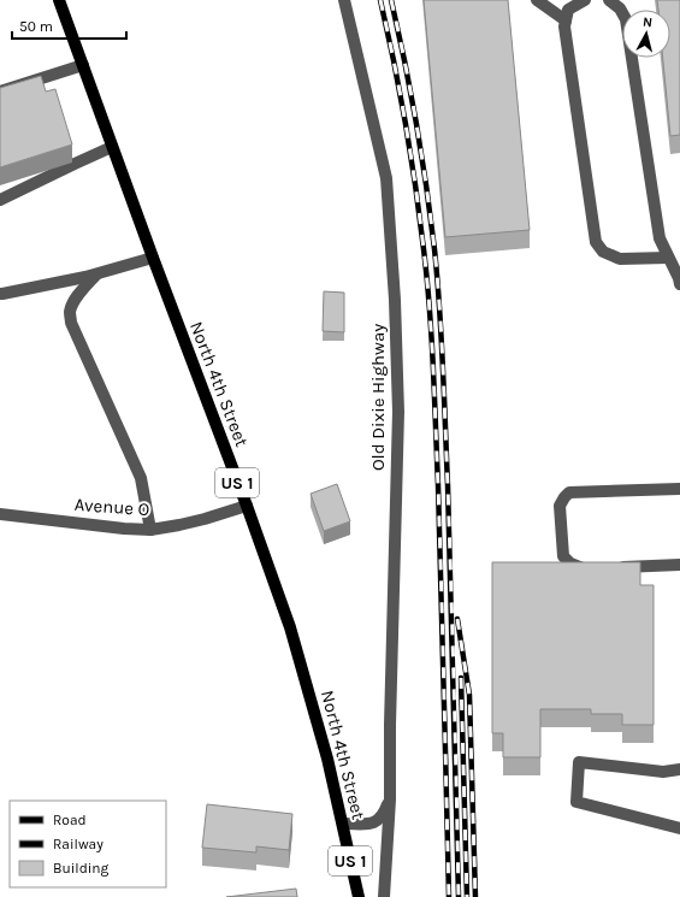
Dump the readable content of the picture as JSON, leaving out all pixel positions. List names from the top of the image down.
{
  "streets": {
    "main road": ["North 4th Street", "US 1"],
    "street": ["Old Dixie Highway", "Avenue O"]
  },
  "crossings": [
    ["North 4th Street", "Avenue O"]
  ],
  "legend": ["Road", "Railway", "Building"],
  "scale_bar": "50 m",
  "north": "top"
}
